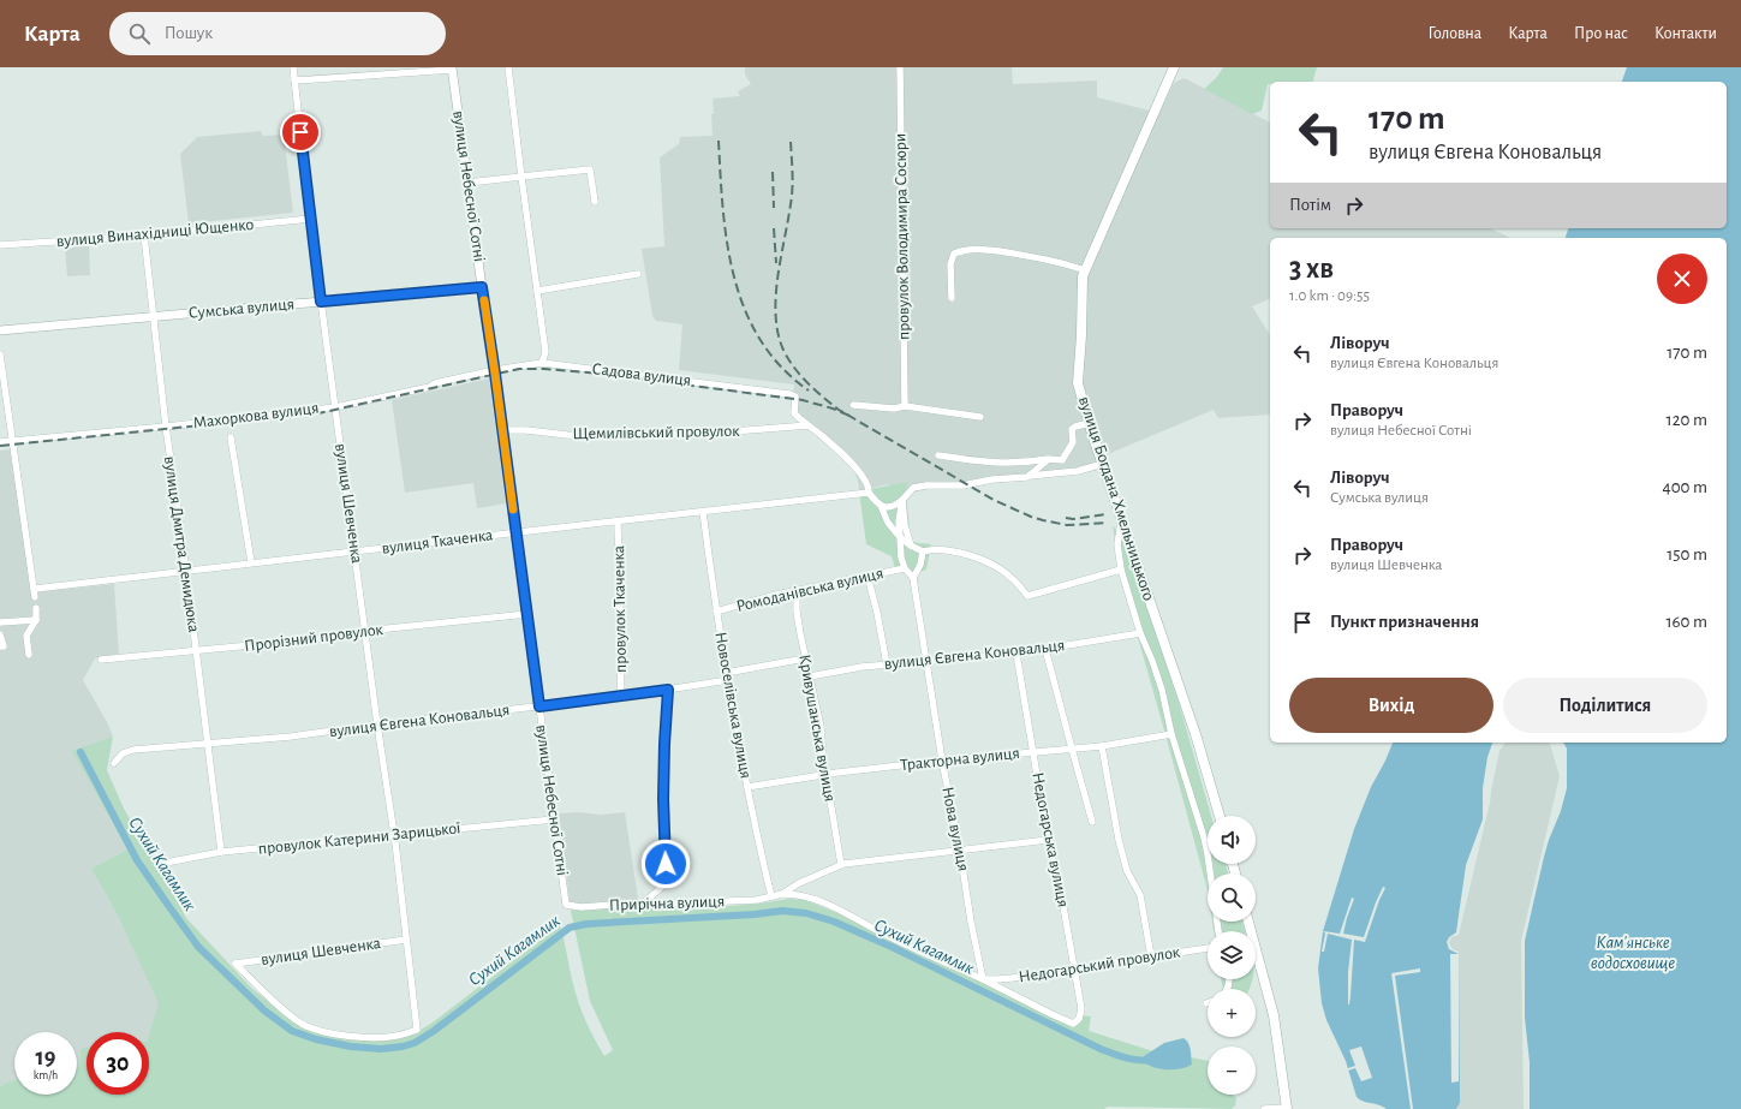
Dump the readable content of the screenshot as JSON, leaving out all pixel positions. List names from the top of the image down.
{
  "streets": {
    "main road": ["вулиця Богдана Хмельницького"],
    "street": [
      "вулиця Небесної Сотні",
      "вулиця Винахідниці Ющенко",
      "провулок Володимира Сосюри",
      "Сумська вулиця",
      "Садова вулиця",
      "Махоркова вулиця",
      "Щемилівський провулок",
      "вулиця Шевченка",
      "вулиця Ткаченка",
      "вулиця Дмитра Демидюка",
      "Ромоданівська вулиця",
      "провулок Ткаченка",
      "Прорізний провулок",
      "вулиця Євгена Коновальця",
      "Новоселівська вулиця",
      "Кривушанська вулиця",
      "Тракторна вулиця",
      "Нова вулиця",
      "провулок Катерини Зарицької",
      "Недогарська вулиця",
      "Прирічна вулиця",
      "Недогарський провулок"
    ]
  },
  "crossings": [
    ["вулиця Небесної Сотні", "Сумська вулиця"],
    ["вулиця Небесної Сотні", "Садова вулиця"],
    ["вулиця Небесної Сотні", "Махоркова вулиця"],
    ["вулиця Небесної Сотні", "Щемилівський провулок"],
    ["вулиця Небесної Сотні", "вулиця Ткаченка"],
    ["вулиця Небесної Сотні", "Прорізний провулок"],
    ["вулиця Небесної Сотні", "вулиця Євгена Коновальця"],
    ["вулиця Небесної Сотні", "провулок Катерини Зарицької"],
    ["вулиця Небесної Сотні", "Прирічна вулиця"],
    ["вулиця Винахідниці Ющенко", "вулиця Шевченка"],
    ["вулиця Винахідниці Ющенко", "вулиця Дмитра Демидюка"],
    ["Сумська вулиця", "вулиця Шевченка"],
    ["Сумська вулиця", "вулиця Дмитра Демидюка"],
    ["Садова вулиця", "Махоркова вулиця"],
    ["Садова вулиця", "Щемилівський провулок"],
    ["Махоркова вулиця", "вулиця Шевченка"],
    ["Махоркова вулиця", "вулиця Дмитра Демидюка"],
    ["вулиця Шевченка", "вулиця Ткаченка"],
    ["вулиця Шевченка", "Прорізний провулок"],
    ["вулиця Шевченка", "вулиця Євгена Коновальця"],
    ["вулиця Шевченка", "провулок Катерини Зарицької"],
    ["вулиця Ткаченка", "вулиця Дмитра Демидюка"],
    ["вулиця Ткаченка", "провулок Ткаченка"],
    ["вулиця Ткаченка", "Новоселівська вулиця"],
    ["вулиця Дмитра Демидюка", "Прорізний провулок"],
    ["вулиця Дмитра Демидюка", "вулиця Євгена Коновальця"],
    ["вулиця Дмитра Демидюка", "провулок Катерини Зарицької"],
    ["Ромоданівська вулиця", "Новоселівська вулиця"],
    ["Ромоданівська вулиця", "Кривушанська вулиця"],
    ["провулок Ткаченка", "вулиця Євгена Коновальця"],
    ["вулиця Євгена Коновальця", "Новоселівська вулиця"],
    ["вулиця Євгена Коновальця", "Кривушанська вулиця"],
    ["вулиця Євгена Коновальця", "Нова вулиця"],
    ["вулиця Євгена Коновальця", "Недогарська вулиця"],
    ["Новоселівська вулиця", "Тракторна вулиця"],
    ["Новоселівська вулиця", "Прирічна вулиця"],
    ["Кривушанська вулиця", "Тракторна вулиця"],
    ["Кривушанська вулиця", "Прирічна вулиця"],
    ["Тракторна вулиця", "Нова вулиця"],
    ["Тракторна вулиця", "Недогарська вулиця"],
    ["Нова вулиця", "Недогарська вулиця"],
    ["Нова вулиця", "Прирічна вулиця"],
    ["Нова вулиця", "Недогарський провулок"],
    ["Недогарська вулиця", "Прирічна вулиця"],
    ["Недогарська вулиця", "Недогарський провулок"]
  ],
  "water": ["Сухий Кагамлик", "Кам'янське водосховище"],
  "page": {
    "header": "Карта",
    "search": "Пошук",
    "nav": [
      "Головна",
      "Карта",
      "Про нас",
      "Контакти"
    ],
    "turn": ["170 m", "вулиця Євгена Коновальця"],
    "then": "Потім",
    "heading": ["3 хв", "1.0 km · 09:55"],
    "list": [
      {
        "name": "Ліворуч",
        "note": "вулиця Євгена Коновальця",
        "value": "170 m"
      },
      {
        "name": "Праворуч",
        "note": "вулиця Небесної Сотні",
        "value": "120 m"
      },
      {
        "name": "Ліворуч",
        "note": "Сумська вулиця",
        "value": "400 m"
      },
      {
        "name": "Праворуч",
        "note": "вулиця Шевченка",
        "value": "150 m"
      },
      {
        "name": "Пункт призначення",
        "value": "160 m"
      }
    ],
    "buttons": ["Вихід", "Поділитися"],
    "map_buttons": ["+", "−"],
    "speed": "19 km/h",
    "limit": "30"
  }
}
